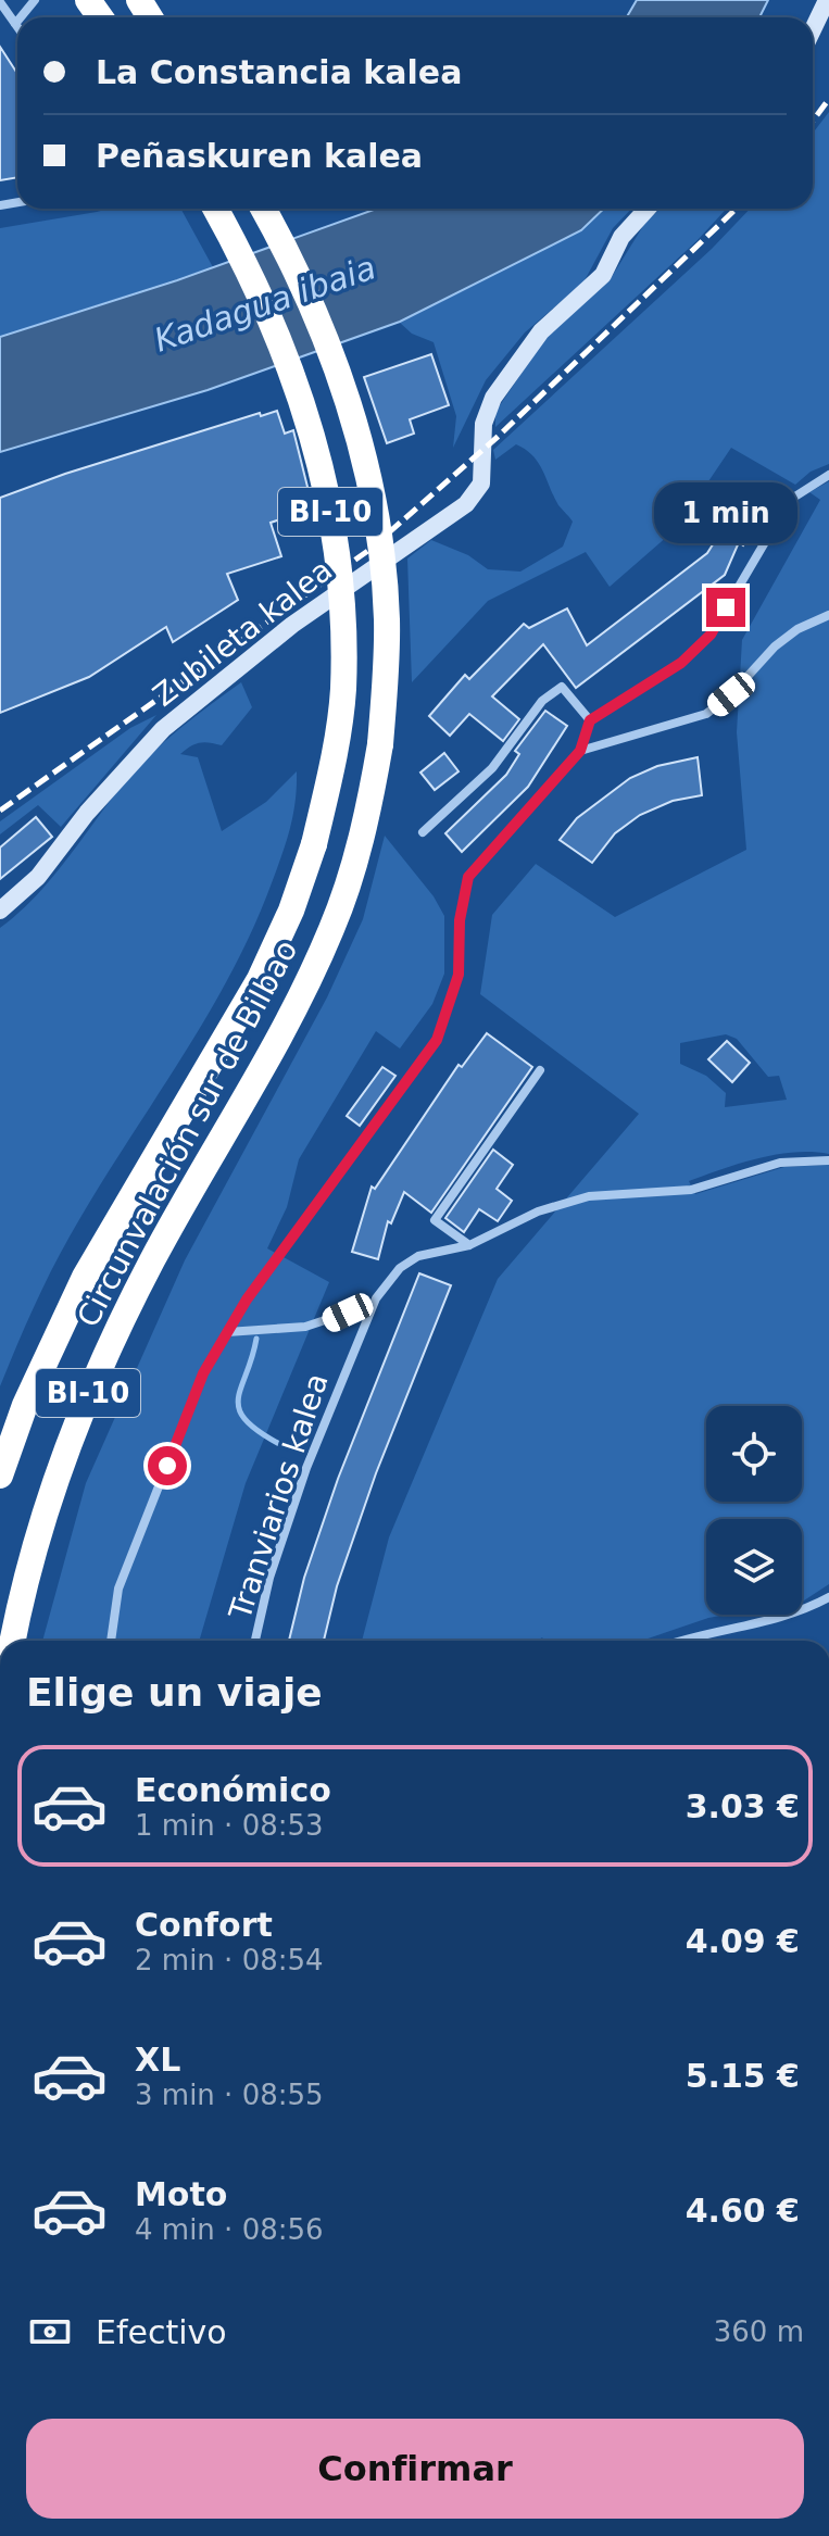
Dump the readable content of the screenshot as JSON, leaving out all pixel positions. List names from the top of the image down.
{
  "streets": {
    "highway": ["BI-10", "Circunvalación sur de Bilbao"],
    "street": ["Zubileta kalea", "Tranviarios kalea"]
  },
  "water": ["Kadagua ibaia"],
  "page": {
    "banner": ["La Constancia kalea", "Peñaskuren kalea"],
    "bubble": "1 min",
    "heading": "Elige un viaje",
    "list": [
      {
        "name": "Económico",
        "note": "1 min · 08:53",
        "value": "3.03 €"
      },
      {
        "name": "Confort",
        "note": "2 min · 08:54",
        "value": "4.09 €"
      },
      {
        "name": "XL",
        "note": "3 min · 08:55",
        "value": "5.15 €"
      },
      {
        "name": "Moto",
        "note": "4 min · 08:56",
        "value": "4.60 €"
      }
    ],
    "pay": ["Efectivo", "360 m"],
    "buttons": "Confirmar"
  }
}
